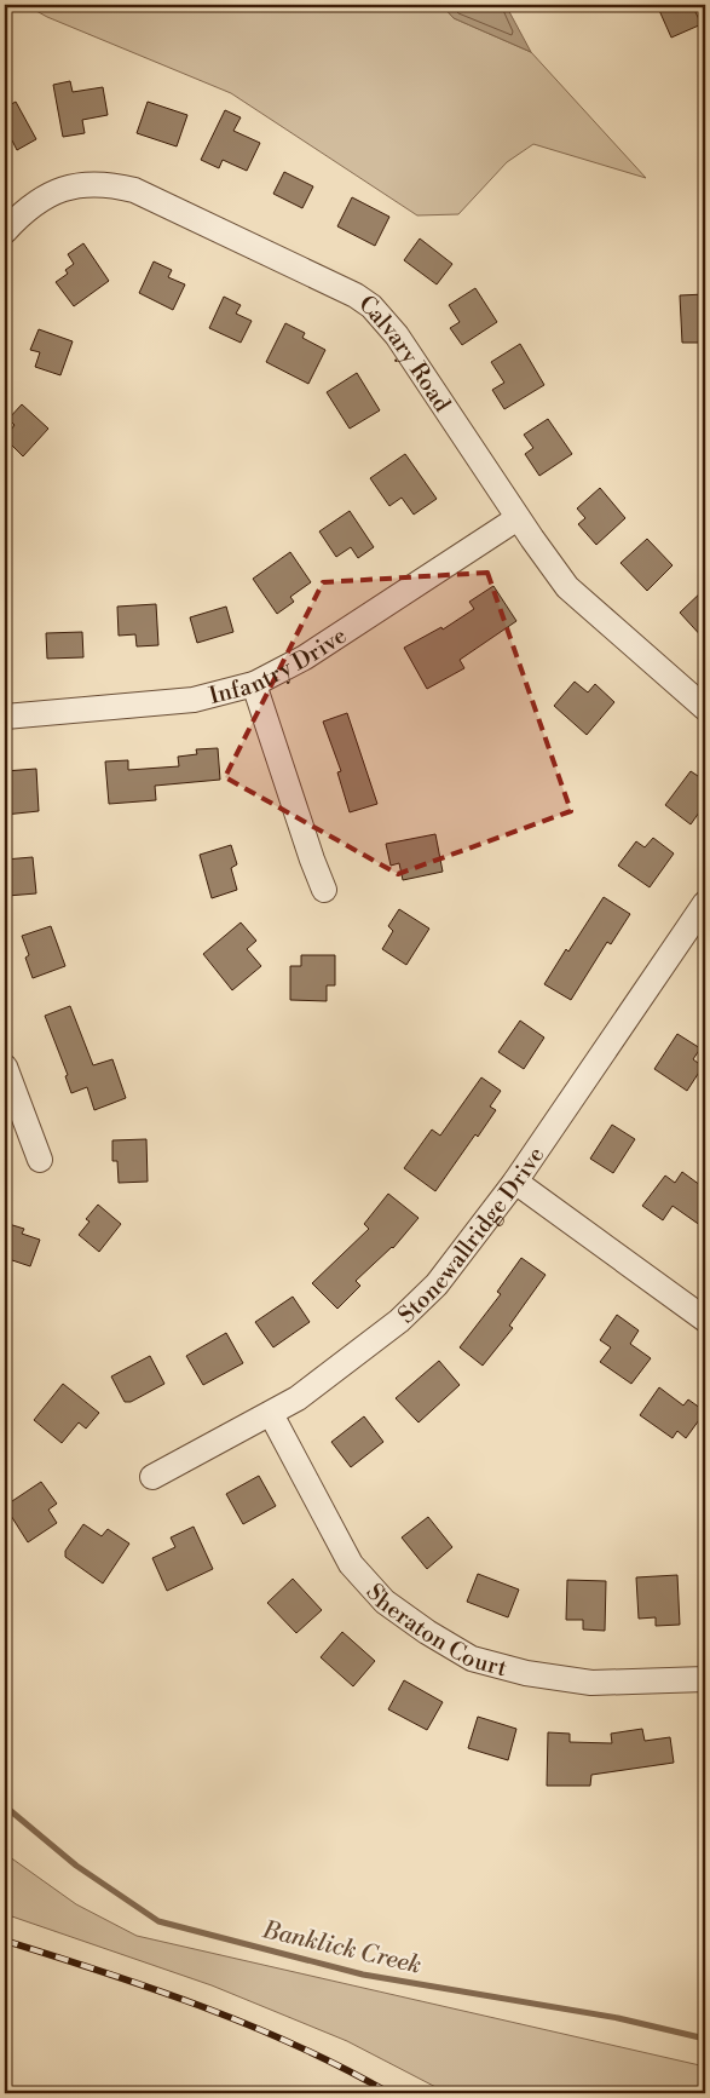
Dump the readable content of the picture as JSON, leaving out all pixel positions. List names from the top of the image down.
{
  "streets": {
    "street": [
      "Calvary Road",
      "Infantry Drive",
      "Stonewallridge Drive",
      "Sheraton Court"
    ]
  },
  "crossings": [
    ["Calvary Road", "Infantry Drive"],
    ["Stonewallridge Drive", "Sheraton Court"]
  ],
  "water": ["Banklick Creek"]
}
